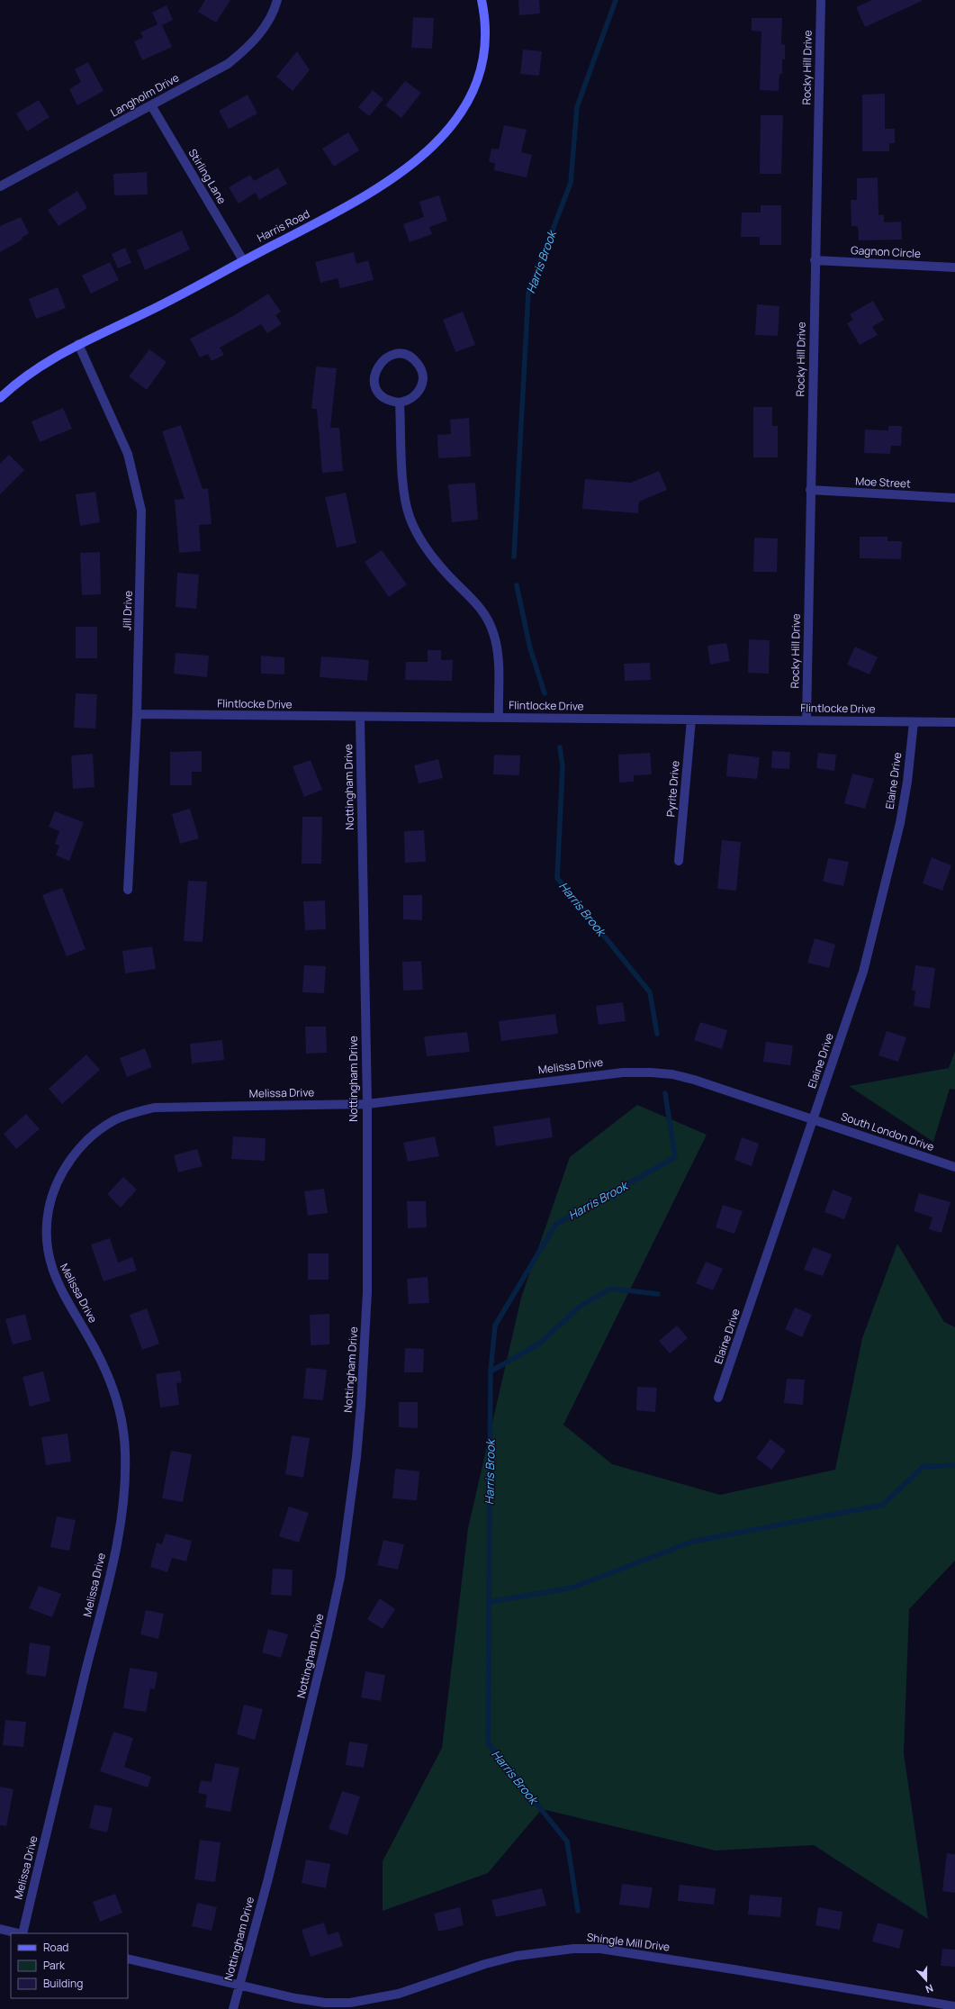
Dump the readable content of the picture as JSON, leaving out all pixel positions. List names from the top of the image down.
{
  "streets": {
    "street": [
      "Rocky Hill Drive",
      "Langholm Drive",
      "Stirling Lane",
      "Harris Road",
      "Gagnon Circle",
      "Moe Street",
      "Jill Drive",
      "Flintlocke Drive",
      "Elaine Drive",
      "Nottingham Drive",
      "Pyrite Drive",
      "Melissa Drive",
      "South London Drive",
      "Shingle Mill Drive"
    ]
  },
  "crossings": [
    ["Rocky Hill Drive", "Gagnon Circle"],
    ["Rocky Hill Drive", "Moe Street"],
    ["Rocky Hill Drive", "Flintlocke Drive"],
    ["Langholm Drive", "Stirling Lane"],
    ["Stirling Lane", "Harris Road"],
    ["Harris Road", "Jill Drive"],
    ["Jill Drive", "Flintlocke Drive"],
    ["Flintlocke Drive", "Elaine Drive"],
    ["Flintlocke Drive", "Nottingham Drive"],
    ["Flintlocke Drive", "Pyrite Drive"],
    ["Elaine Drive", "Melissa Drive"],
    ["Elaine Drive", "South London Drive"],
    ["Nottingham Drive", "Melissa Drive"],
    ["Nottingham Drive", "Shingle Mill Drive"],
    ["Melissa Drive", "South London Drive"]
  ],
  "water": ["Harris Brook"],
  "legend": ["Road", "Park", "Building"],
  "north": "bottom"
}
